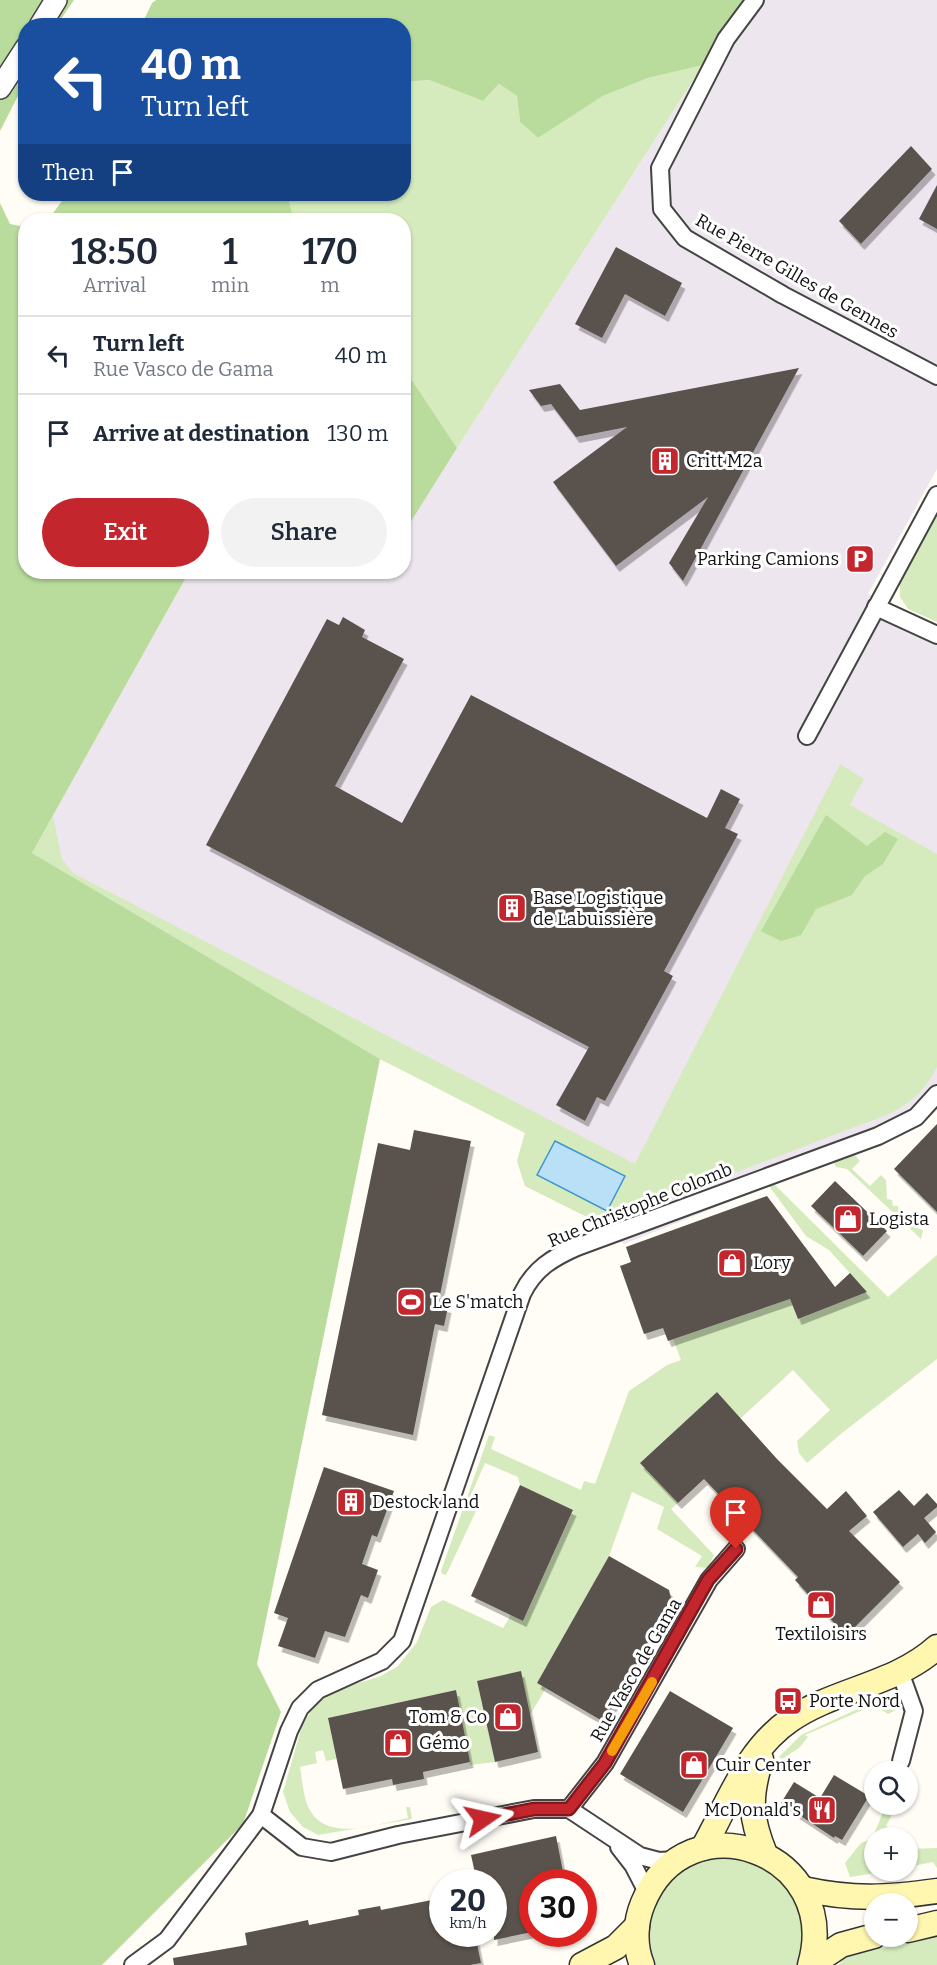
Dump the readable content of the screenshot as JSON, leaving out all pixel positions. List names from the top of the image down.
{
  "streets": {
    "street": ["Rue Pierre Gilles de Gennes", "Rue Christophe Colomb", "Rue Vasco de Gama"]
  },
  "places": {
    "building": ["Critt M2a", "Base Logistique de Labuissière", "Destock land"],
    "parking": ["Parking Camions"],
    "shop": [
      "Logista",
      "Lory",
      "Textiloisirs",
      "Tom & Co",
      "Gémo",
      "Cuir Center"
    ],
    "sports": ["Le S'match"],
    "bus stop": ["Porte Nord"],
    "restaurant": ["McDonald's"]
  },
  "page": {
    "turn": ["40 m", "Turn left"],
    "then": "Then",
    "eta": [
      "18:50",
      "Arrival",
      "1",
      "min",
      "170",
      "m"
    ],
    "list": [
      {
        "name": "Turn left",
        "note": "Rue Vasco de Gama",
        "value": "40 m"
      },
      {
        "name": "Arrive at destination",
        "value": "130 m"
      }
    ],
    "buttons": ["Exit", "Share"],
    "map_buttons": ["+", "−"],
    "speed": "20 km/h",
    "limit": "30"
  }
}
